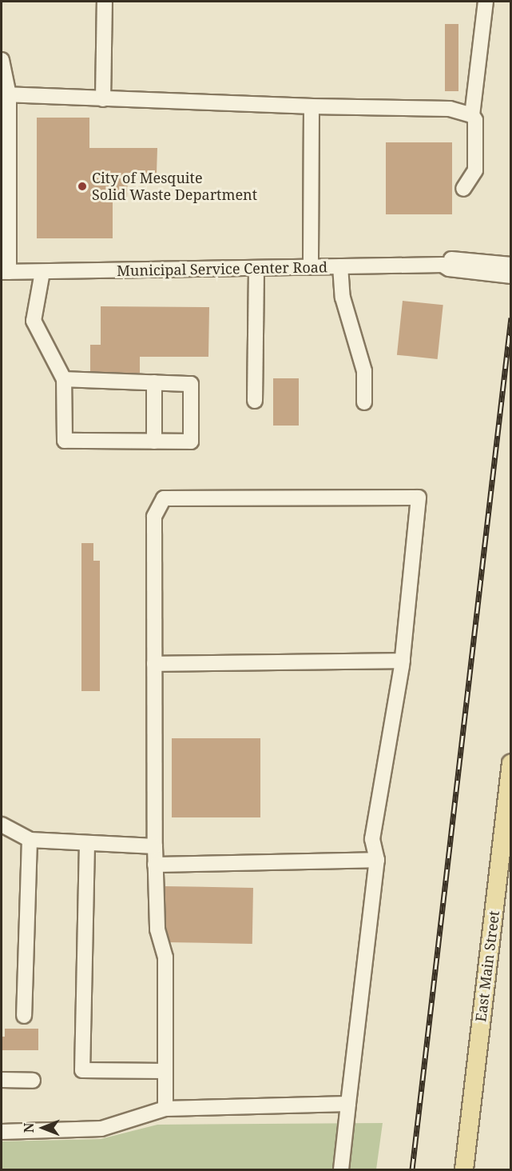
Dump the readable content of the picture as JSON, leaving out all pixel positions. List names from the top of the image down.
{
  "streets": {
    "main road": ["East Main Street"],
    "lane": ["Municipal Service Center Road"]
  },
  "places": ["City of Mesquite Solid Waste Department"],
  "north": "left"
}
